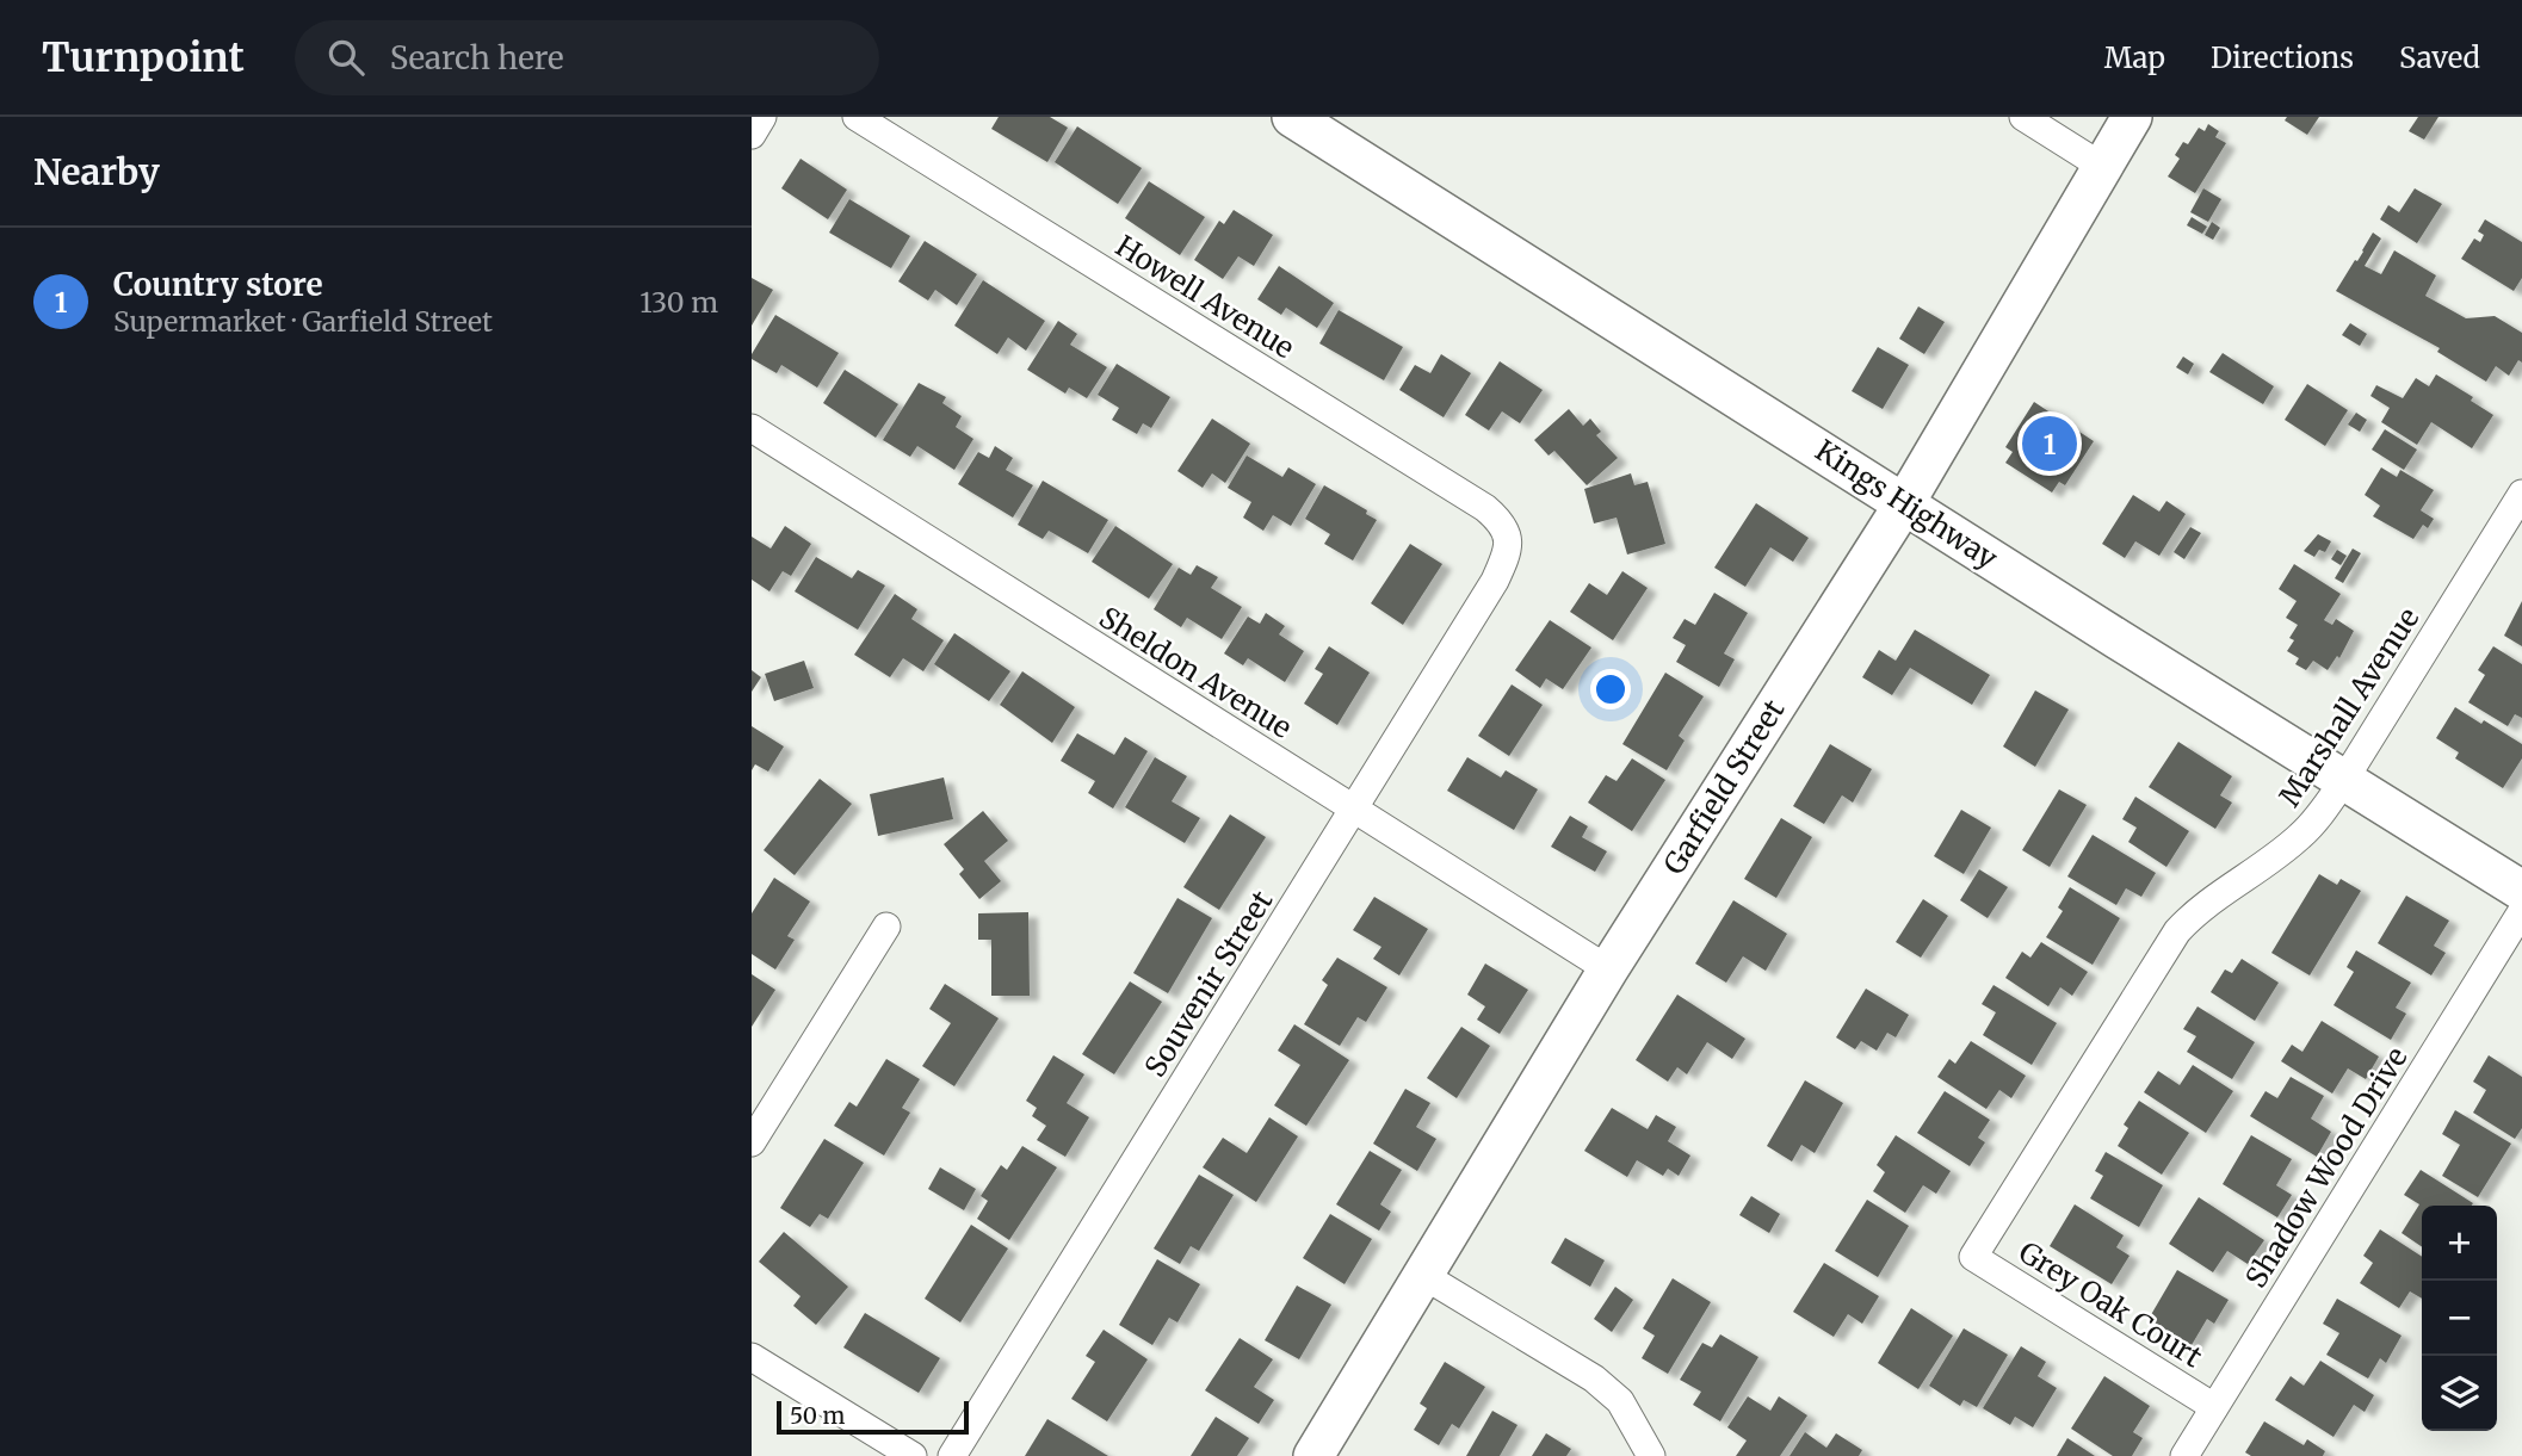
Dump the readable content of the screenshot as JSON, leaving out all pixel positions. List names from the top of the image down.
{
  "streets": {
    "main road": ["Kings Highway", "Garfield Street"],
    "street": [
      "Howell Avenue",
      "Sheldon Avenue",
      "Marshall Avenue",
      "Souvenir Street",
      "Shadow Wood Drive",
      "Grey Oak Court"
    ]
  },
  "crossings": [
    ["Howell Avenue", "Souvenir Street"],
    ["Kings Highway", "Marshall Avenue"],
    ["Kings Highway", "Garfield Street"],
    ["Sheldon Avenue", "Garfield Street"],
    ["Sheldon Avenue", "Souvenir Street"],
    ["Marshall Avenue", "Grey Oak Court"],
    ["Shadow Wood Drive", "Grey Oak Court"]
  ],
  "scale_bar": "50 m",
  "page": {
    "header": "Turnpoint",
    "search": "Search here",
    "nav": ["Map", "Directions", "Saved"],
    "heading": "Nearby",
    "list": [
      {
        "mark": "1",
        "name": "Country store",
        "note": "Supermarket · Garfield Street",
        "value": "130 m"
      }
    ],
    "pins": "1",
    "map_buttons": ["+", "−"],
    "scale": "50 m"
  }
}
